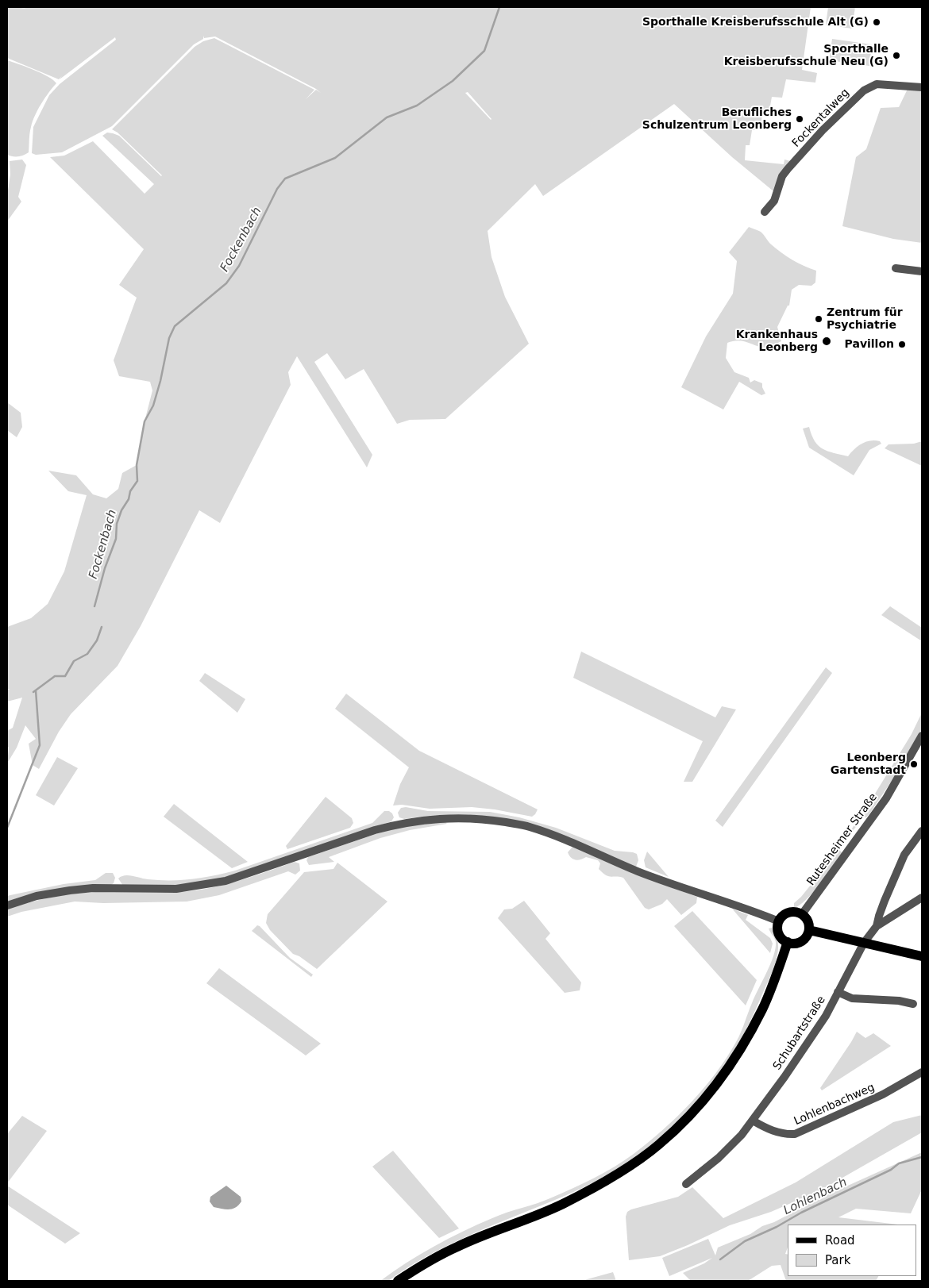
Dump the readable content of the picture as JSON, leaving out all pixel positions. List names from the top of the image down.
{
  "streets": {
    "street": [
      "Fockentalweg",
      "Rutesheimer Straße",
      "Schubartstraße",
      "Lohlenbachweg"
    ]
  },
  "crossings": [
    ["Schubartstraße", "Lohlenbachweg"]
  ],
  "water": ["Fockenbach", "Lohlenbach"],
  "places": [
    "Sporthalle Kreisberufsschule Alt (G)",
    "Sporthalle Kreisberufsschule Neu (G)",
    "Berufliches Schulzentrum Leonberg",
    "Zentrum für Psychiatrie",
    "Krankenhaus Leonberg",
    "Pavillon",
    "Leonberg Gartenstadt"
  ],
  "legend": ["Road", "Park"]
}
